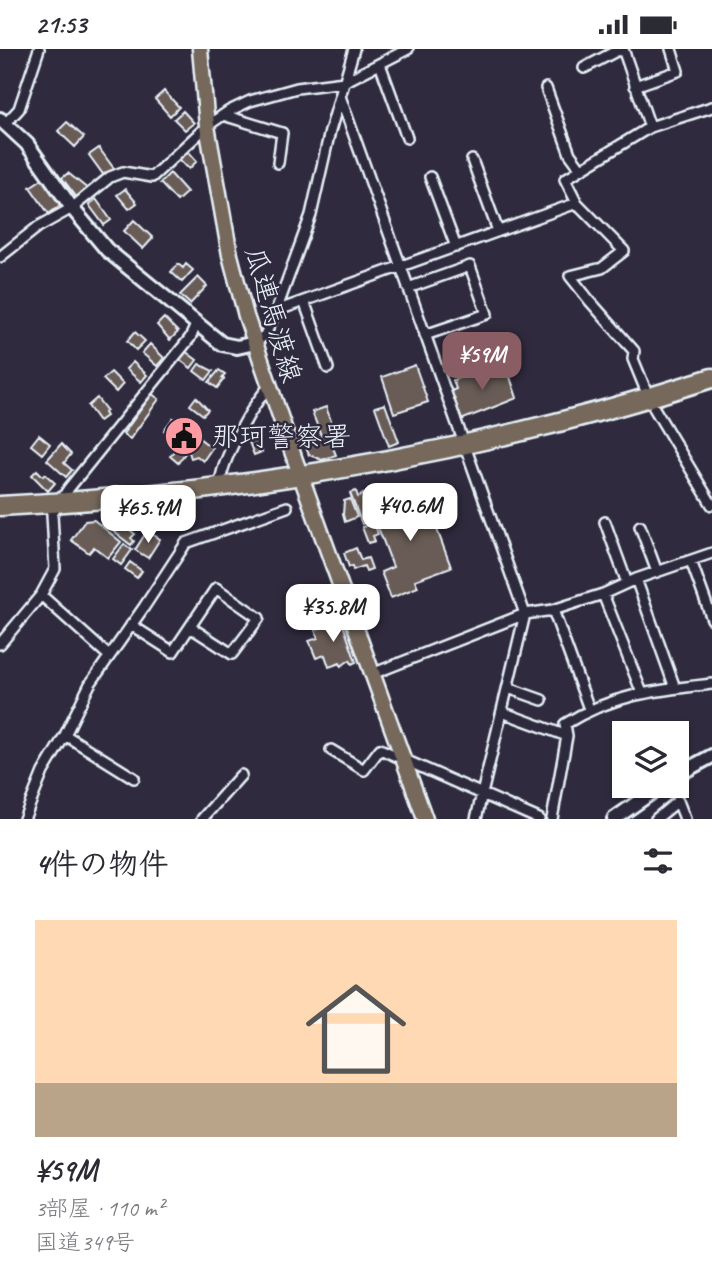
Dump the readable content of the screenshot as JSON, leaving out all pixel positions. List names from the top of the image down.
{
  "streets": {
    "main road": ["瓜連馬渡線"]
  },
  "places": {
    "public building": ["那珂警察署"]
  },
  "page": {
    "status": "21:53",
    "price": [
      "¥59M",
      "¥40.6M",
      "¥65.9M",
      "¥35.8M"
    ],
    "heading": "4件の物件",
    "list": [
      {
        "name": "¥59M",
        "note": "3部屋 · 110 m² · 国道349号"
      }
    ]
  }
}
